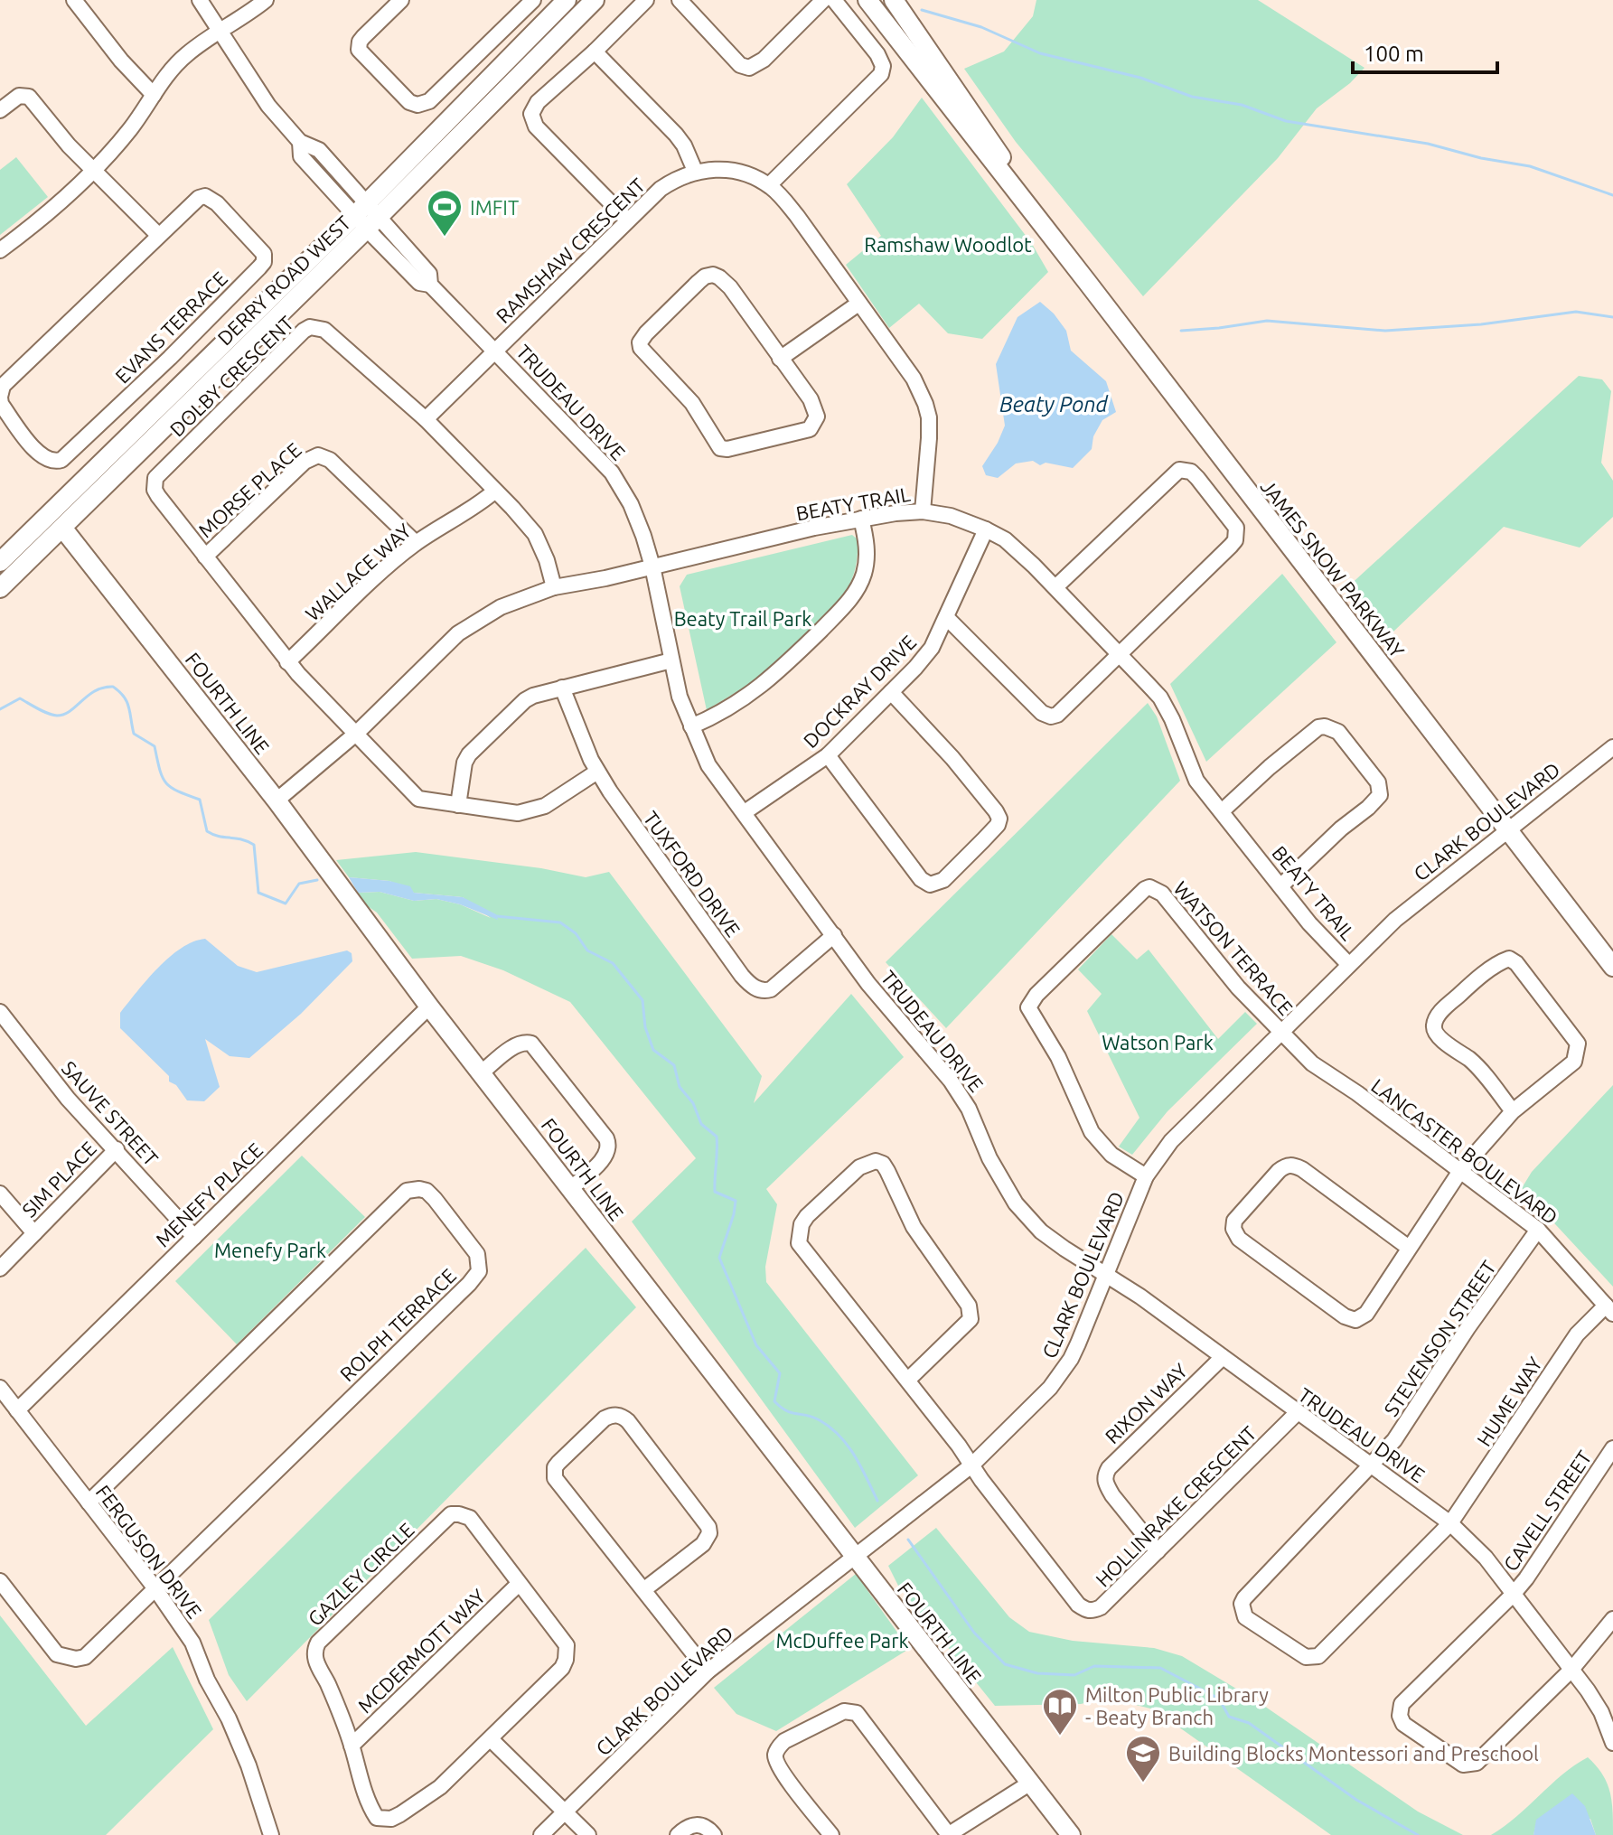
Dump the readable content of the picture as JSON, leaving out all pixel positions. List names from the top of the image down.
{
  "streets": {
    "main road": ["DERRY ROAD WEST", "JAMES SNOW PARKWAY", "FOURTH LINE"],
    "street": [
      "RAMSHAW CRESCENT",
      "EVANS TERRACE",
      "DOLBY CRESCENT",
      "TRUDEAU DRIVE",
      "MORSE PLACE",
      "BEATY TRAIL",
      "WALLACE WAY",
      "DOCKRAY DRIVE",
      "CLARK BOULEVARD",
      "TUXFORD DRIVE",
      "WATSON TERRACE",
      "SAUVE STREET",
      "LANCASTER BOULEVARD",
      "SIM PLACE",
      "MENEFY PLACE",
      "ROLPH TERRACE",
      "STEVENSON STREET",
      "HUME WAY",
      "RIXON WAY",
      "HOLLINRAKE CRESCENT",
      "CAVELL STREET",
      "FERGUSON DRIVE",
      "GAZLEY CIRCLE",
      "MCDERMOTT WAY"
    ]
  },
  "crossings": [
    ["RAMSHAW CRESCENT", "DOLBY CRESCENT"],
    ["RAMSHAW CRESCENT", "TRUDEAU DRIVE"],
    ["RAMSHAW CRESCENT", "BEATY TRAIL"],
    ["DERRY ROAD WEST", "TRUDEAU DRIVE"],
    ["DERRY ROAD WEST", "FOURTH LINE"],
    ["DOLBY CRESCENT", "MORSE PLACE"],
    ["DOLBY CRESCENT", "BEATY TRAIL"],
    ["DOLBY CRESCENT", "WALLACE WAY"],
    ["DOLBY CRESCENT", "TUXFORD DRIVE"],
    ["TRUDEAU DRIVE", "BEATY TRAIL"],
    ["TRUDEAU DRIVE", "DOCKRAY DRIVE"],
    ["TRUDEAU DRIVE", "CLARK BOULEVARD"],
    ["TRUDEAU DRIVE", "TUXFORD DRIVE"],
    ["TRUDEAU DRIVE", "STEVENSON STREET"],
    ["TRUDEAU DRIVE", "HUME WAY"],
    ["TRUDEAU DRIVE", "RIXON WAY"],
    ["TRUDEAU DRIVE", "HOLLINRAKE CRESCENT"],
    ["TRUDEAU DRIVE", "CAVELL STREET"],
    ["MORSE PLACE", "WALLACE WAY"],
    ["BEATY TRAIL", "DOCKRAY DRIVE"],
    ["BEATY TRAIL", "FOURTH LINE"],
    ["BEATY TRAIL", "CLARK BOULEVARD"],
    ["JAMES SNOW PARKWAY", "CLARK BOULEVARD"],
    ["FOURTH LINE", "CLARK BOULEVARD"],
    ["FOURTH LINE", "MENEFY PLACE"],
    ["CLARK BOULEVARD", "WATSON TERRACE"],
    ["CLARK BOULEVARD", "LANCASTER BOULEVARD"],
    ["CLARK BOULEVARD", "HOLLINRAKE CRESCENT"],
    ["WATSON TERRACE", "LANCASTER BOULEVARD"],
    ["SAUVE STREET", "SIM PLACE"],
    ["SAUVE STREET", "MENEFY PLACE"],
    ["LANCASTER BOULEVARD", "STEVENSON STREET"],
    ["LANCASTER BOULEVARD", "HUME WAY"],
    ["MENEFY PLACE", "FERGUSON DRIVE"],
    ["ROLPH TERRACE", "FERGUSON DRIVE"],
    ["STEVENSON STREET", "HUME WAY"],
    ["RIXON WAY", "HOLLINRAKE CRESCENT"],
    ["GAZLEY CIRCLE", "MCDERMOTT WAY"]
  ],
  "water": ["Beaty Pond"],
  "parks": [
    "Ramshaw Woodlot",
    "Beaty Trail Park",
    "Watson Park",
    "Menefy Park",
    "McDuffee Park"
  ],
  "places": {
    "sports": ["IMFIT"],
    "library": ["Milton Public Library - Beaty Branch"],
    "school or university": ["Building Blocks Montessori and Preschool"]
  },
  "scale_bar": "100 m"
}
